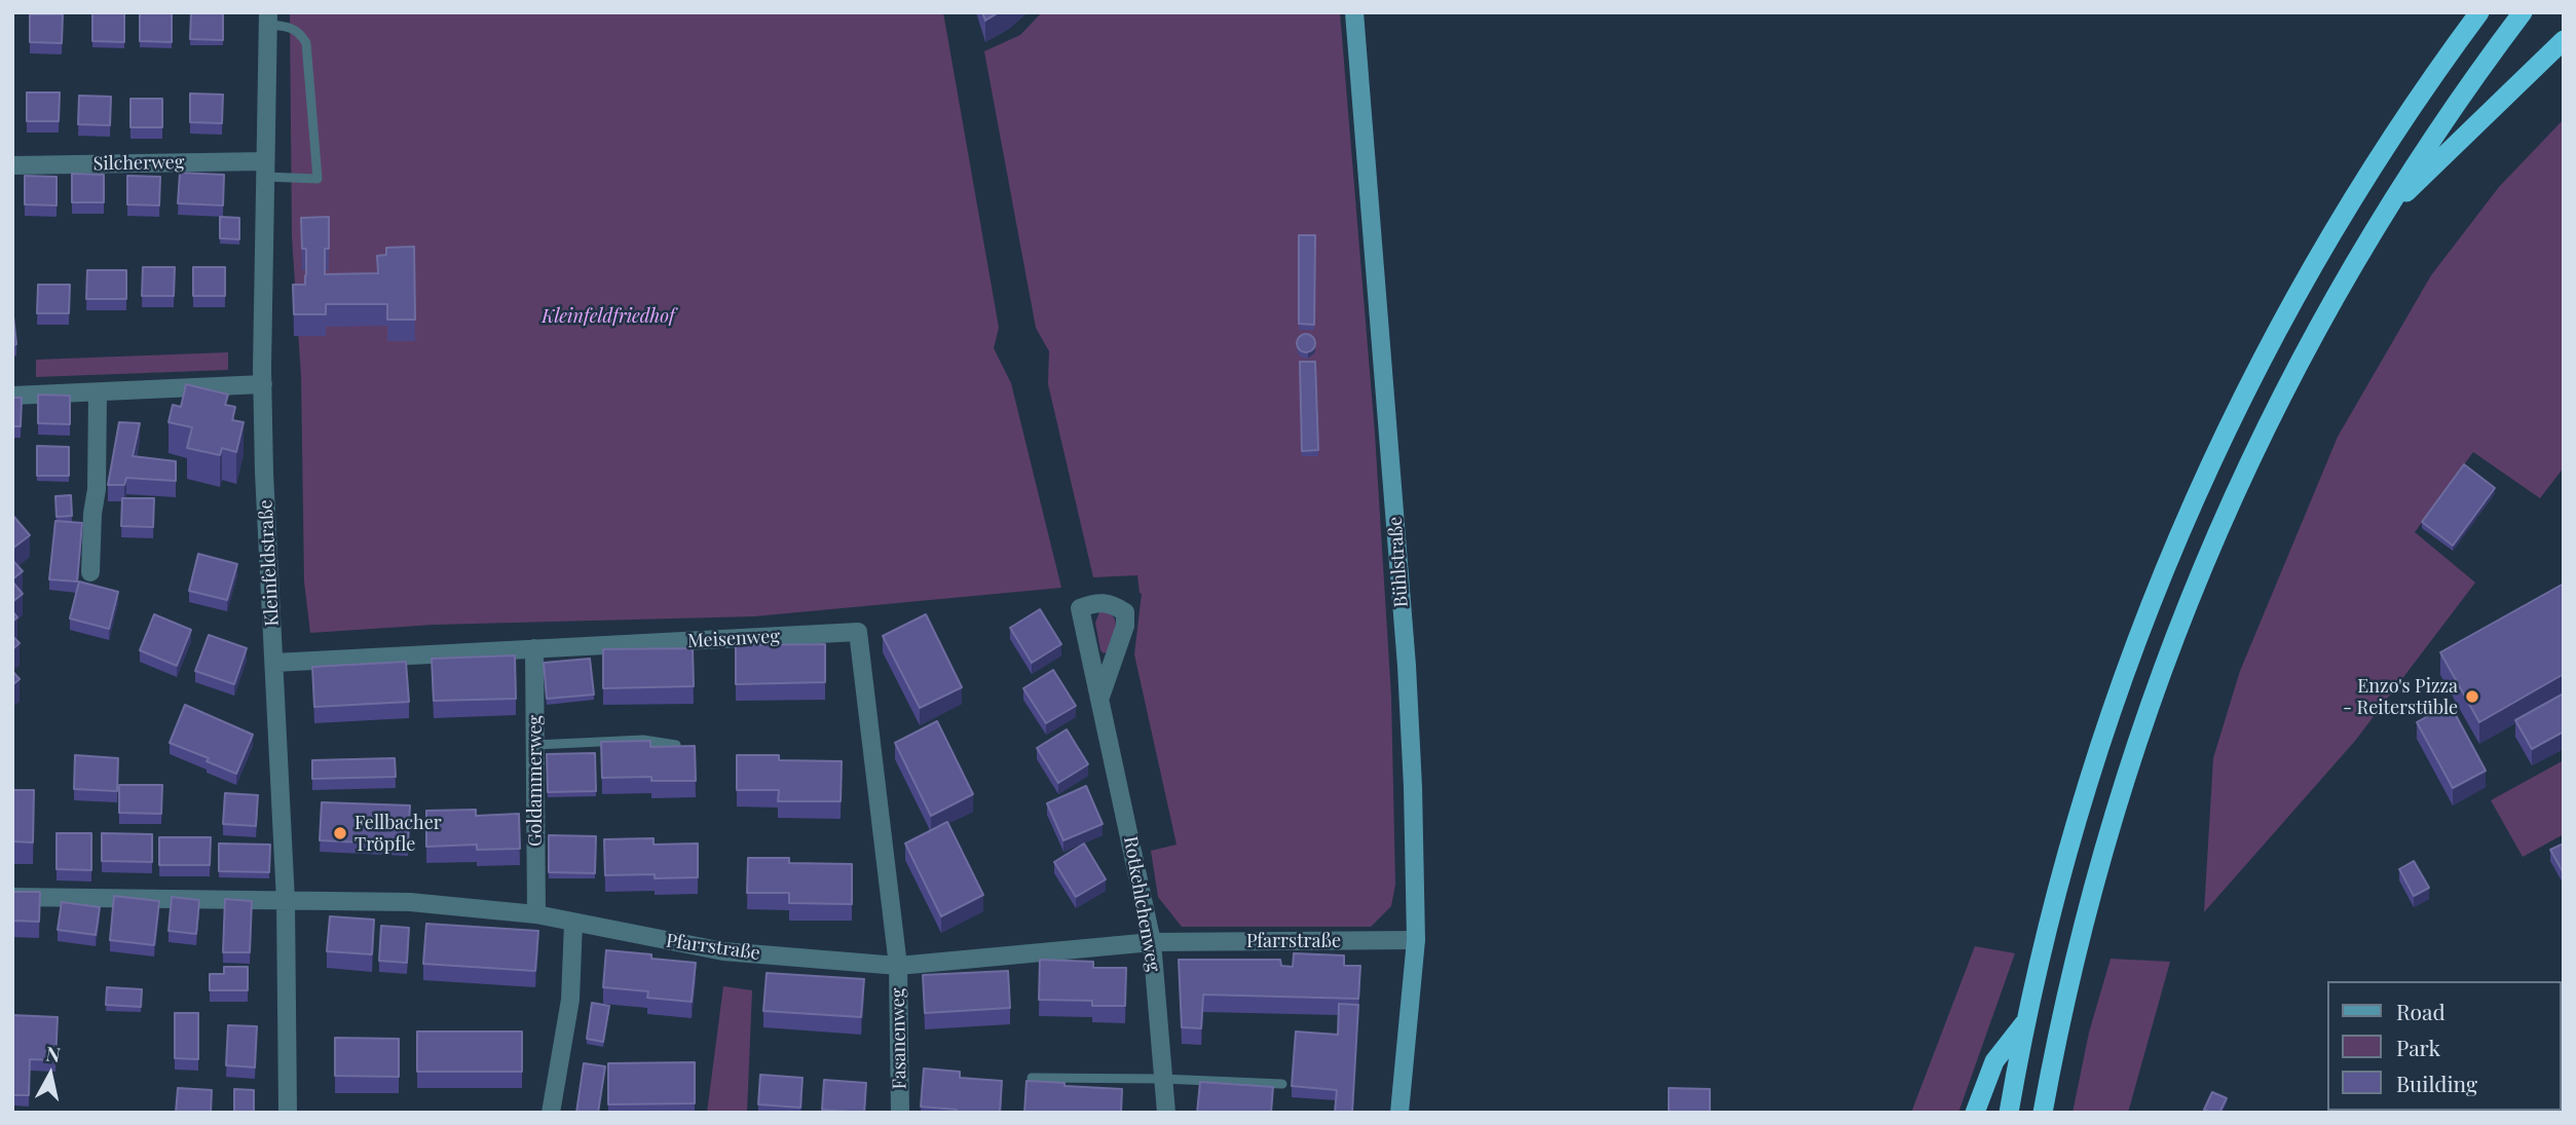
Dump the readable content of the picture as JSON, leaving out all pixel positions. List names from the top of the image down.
{
  "streets": {
    "main road": ["Bühlstraße"],
    "street": [
      "Silcherweg",
      "Kleinfeldstraße",
      "Meisenweg",
      "Goldammerweg",
      "Rotkehlchenweg",
      "Pfarrstraße",
      "Fasanenweg"
    ]
  },
  "crossings": [
    ["Silcherweg", "Kleinfeldstraße"],
    ["Bühlstraße", "Pfarrstraße"],
    ["Kleinfeldstraße", "Meisenweg"],
    ["Kleinfeldstraße", "Pfarrstraße"],
    ["Meisenweg", "Goldammerweg"],
    ["Meisenweg", "Pfarrstraße"],
    ["Meisenweg", "Fasanenweg"],
    ["Goldammerweg", "Pfarrstraße"],
    ["Rotkehlchenweg", "Pfarrstraße"],
    ["Pfarrstraße", "Fasanenweg"]
  ],
  "parks": ["Kleinfeldfriedhof"],
  "places": ["Enzo's Pizza - Reiterstüble", "Fellbacher Tröpfle"],
  "legend": ["Road", "Park", "Building"],
  "north": "top"
}
